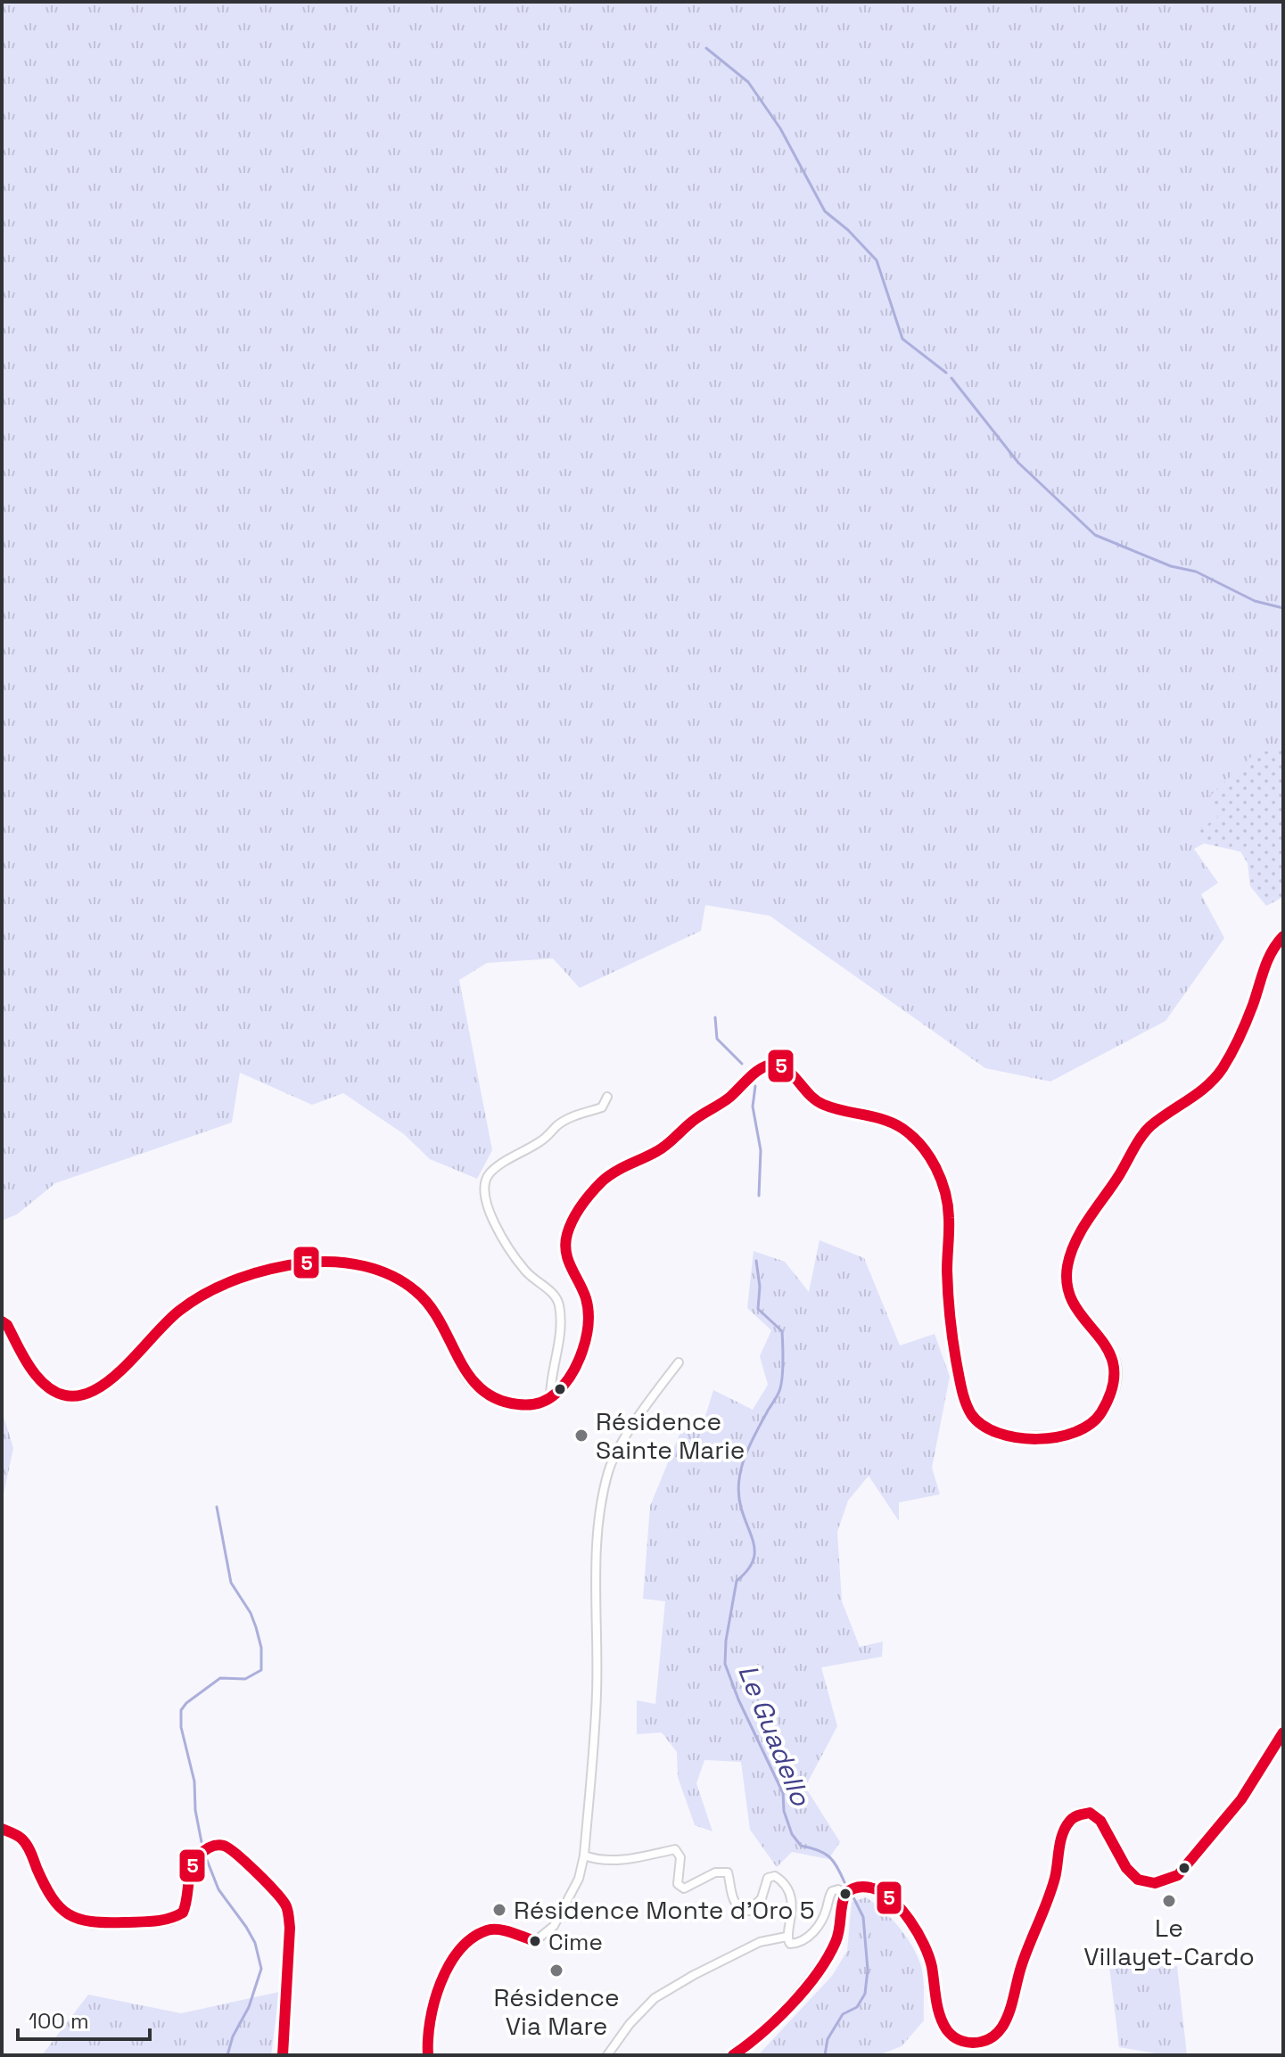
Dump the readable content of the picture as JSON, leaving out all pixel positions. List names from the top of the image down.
{
  "water": ["Le Guadello"],
  "places": [
    "Résidence Sainte Marie",
    "Le Villayet-Cardo",
    "Résidence Monte d'Oro 5",
    "Cime",
    "Résidence Via Mare"
  ],
  "lines": ["transit line 5"],
  "scale_bar": "100 m"
}
